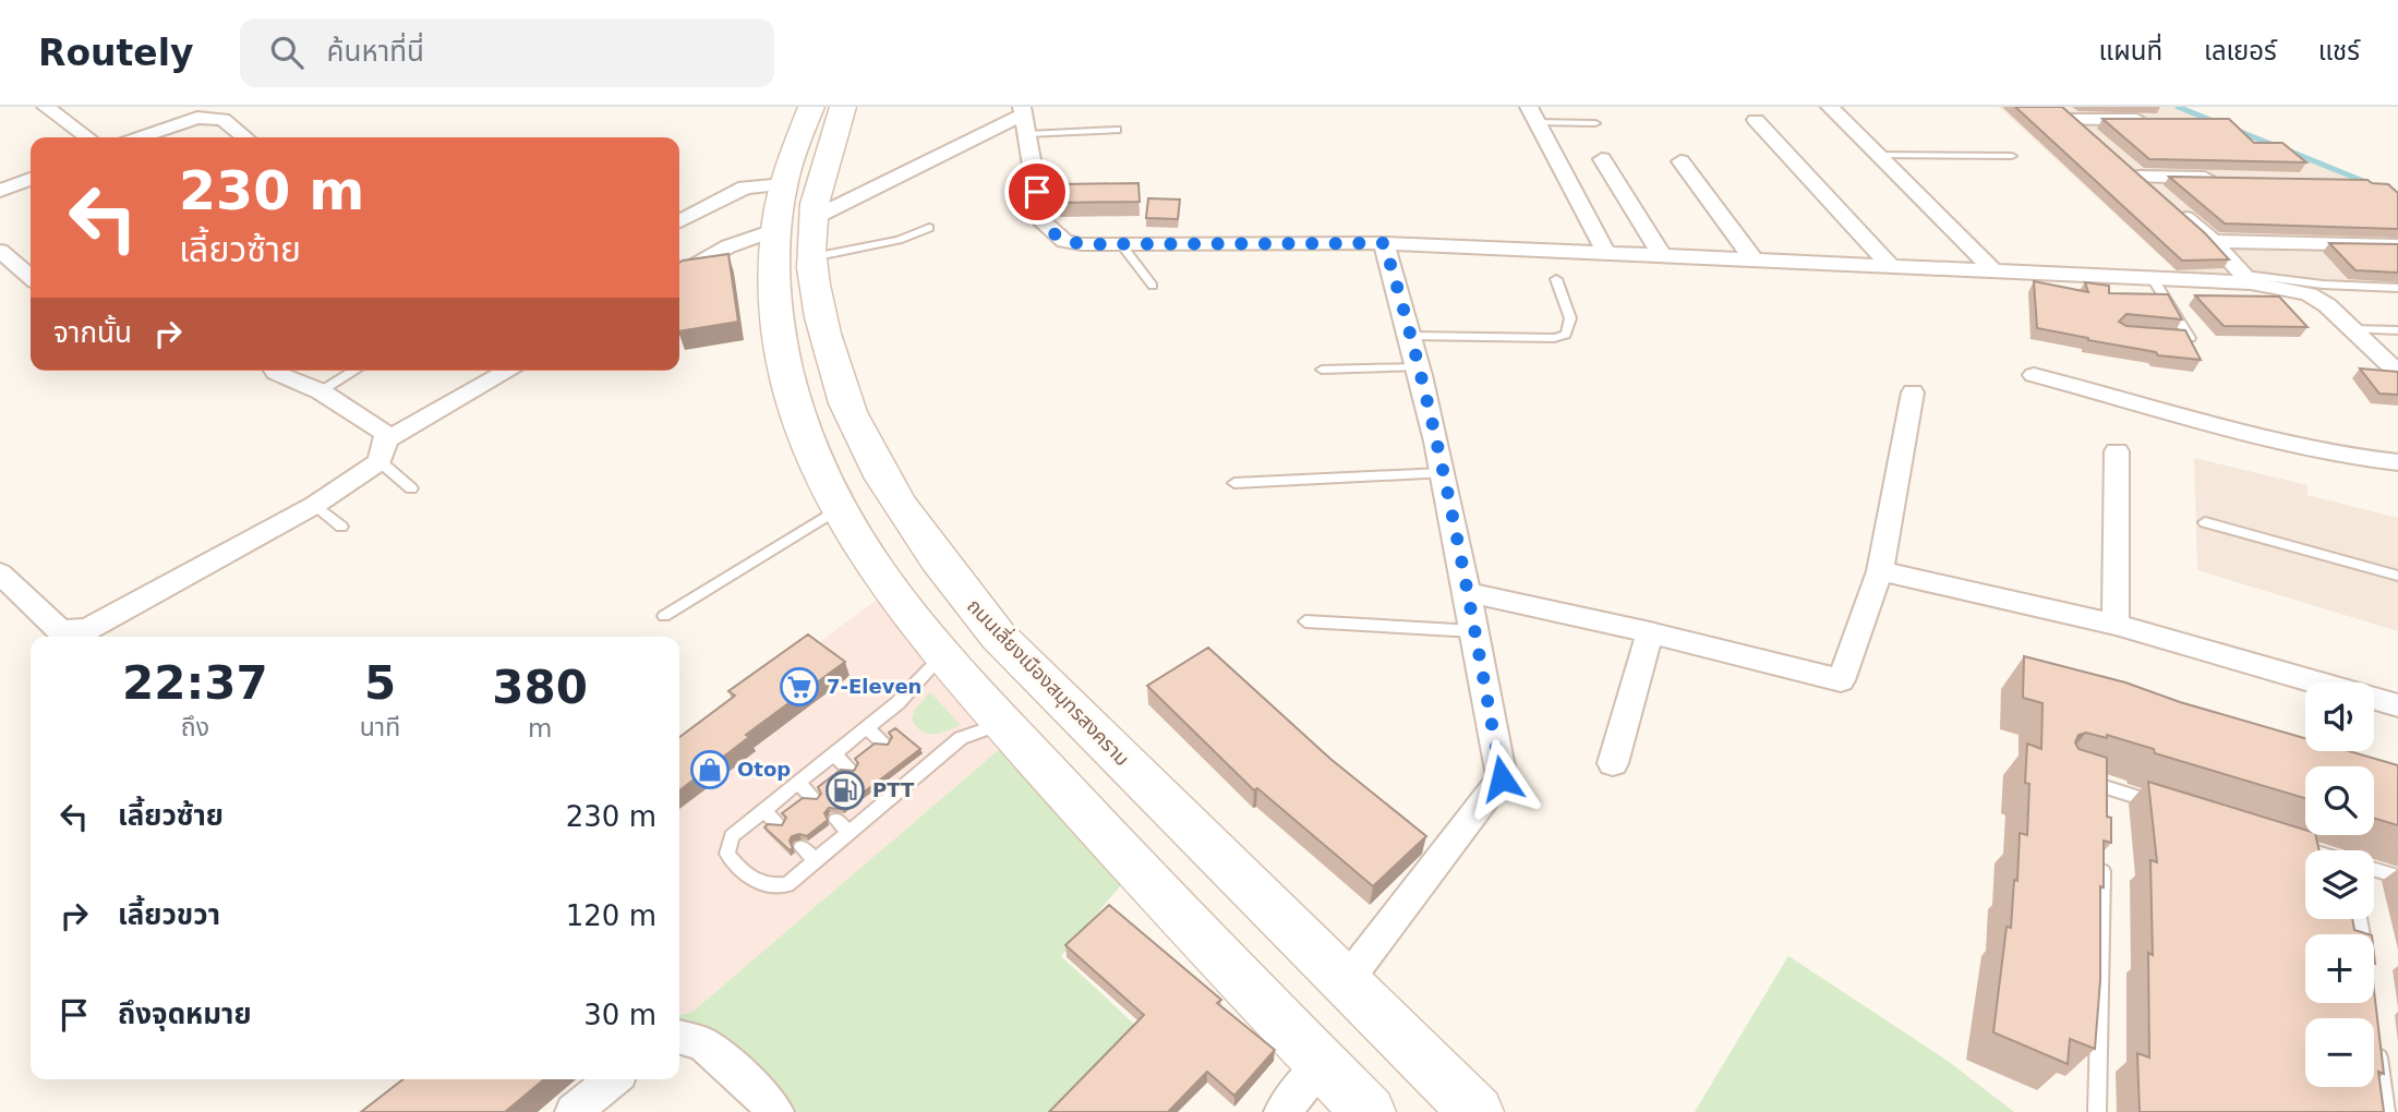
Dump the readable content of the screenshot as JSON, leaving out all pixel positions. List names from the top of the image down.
{
  "streets": {
    "main road": ["ถนนเลี่ยงเมืองสมุทรสงคราม"]
  },
  "places": {
    "supermarket": ["7-Eleven"],
    "shop": ["Otop"],
    "fuel station": ["PTT"]
  },
  "page": {
    "header": "Routely",
    "search": "ค้นหาที่นี่",
    "nav": ["แผนที่", "เลเยอร์", "แชร์"],
    "turn": ["230 m", "เลี้ยวซ้าย"],
    "then": "จากนั้น",
    "eta": [
      "22:37",
      "ถึง",
      "5",
      "นาที",
      "380",
      "m"
    ],
    "map_buttons": ["+", "−"],
    "list": [
      {
        "name": "เลี้ยวซ้าย",
        "value": "230 m"
      },
      {
        "name": "เลี้ยวขวา",
        "value": "120 m"
      },
      {
        "name": "ถึงจุดหมาย",
        "value": "30 m"
      }
    ]
  }
}
